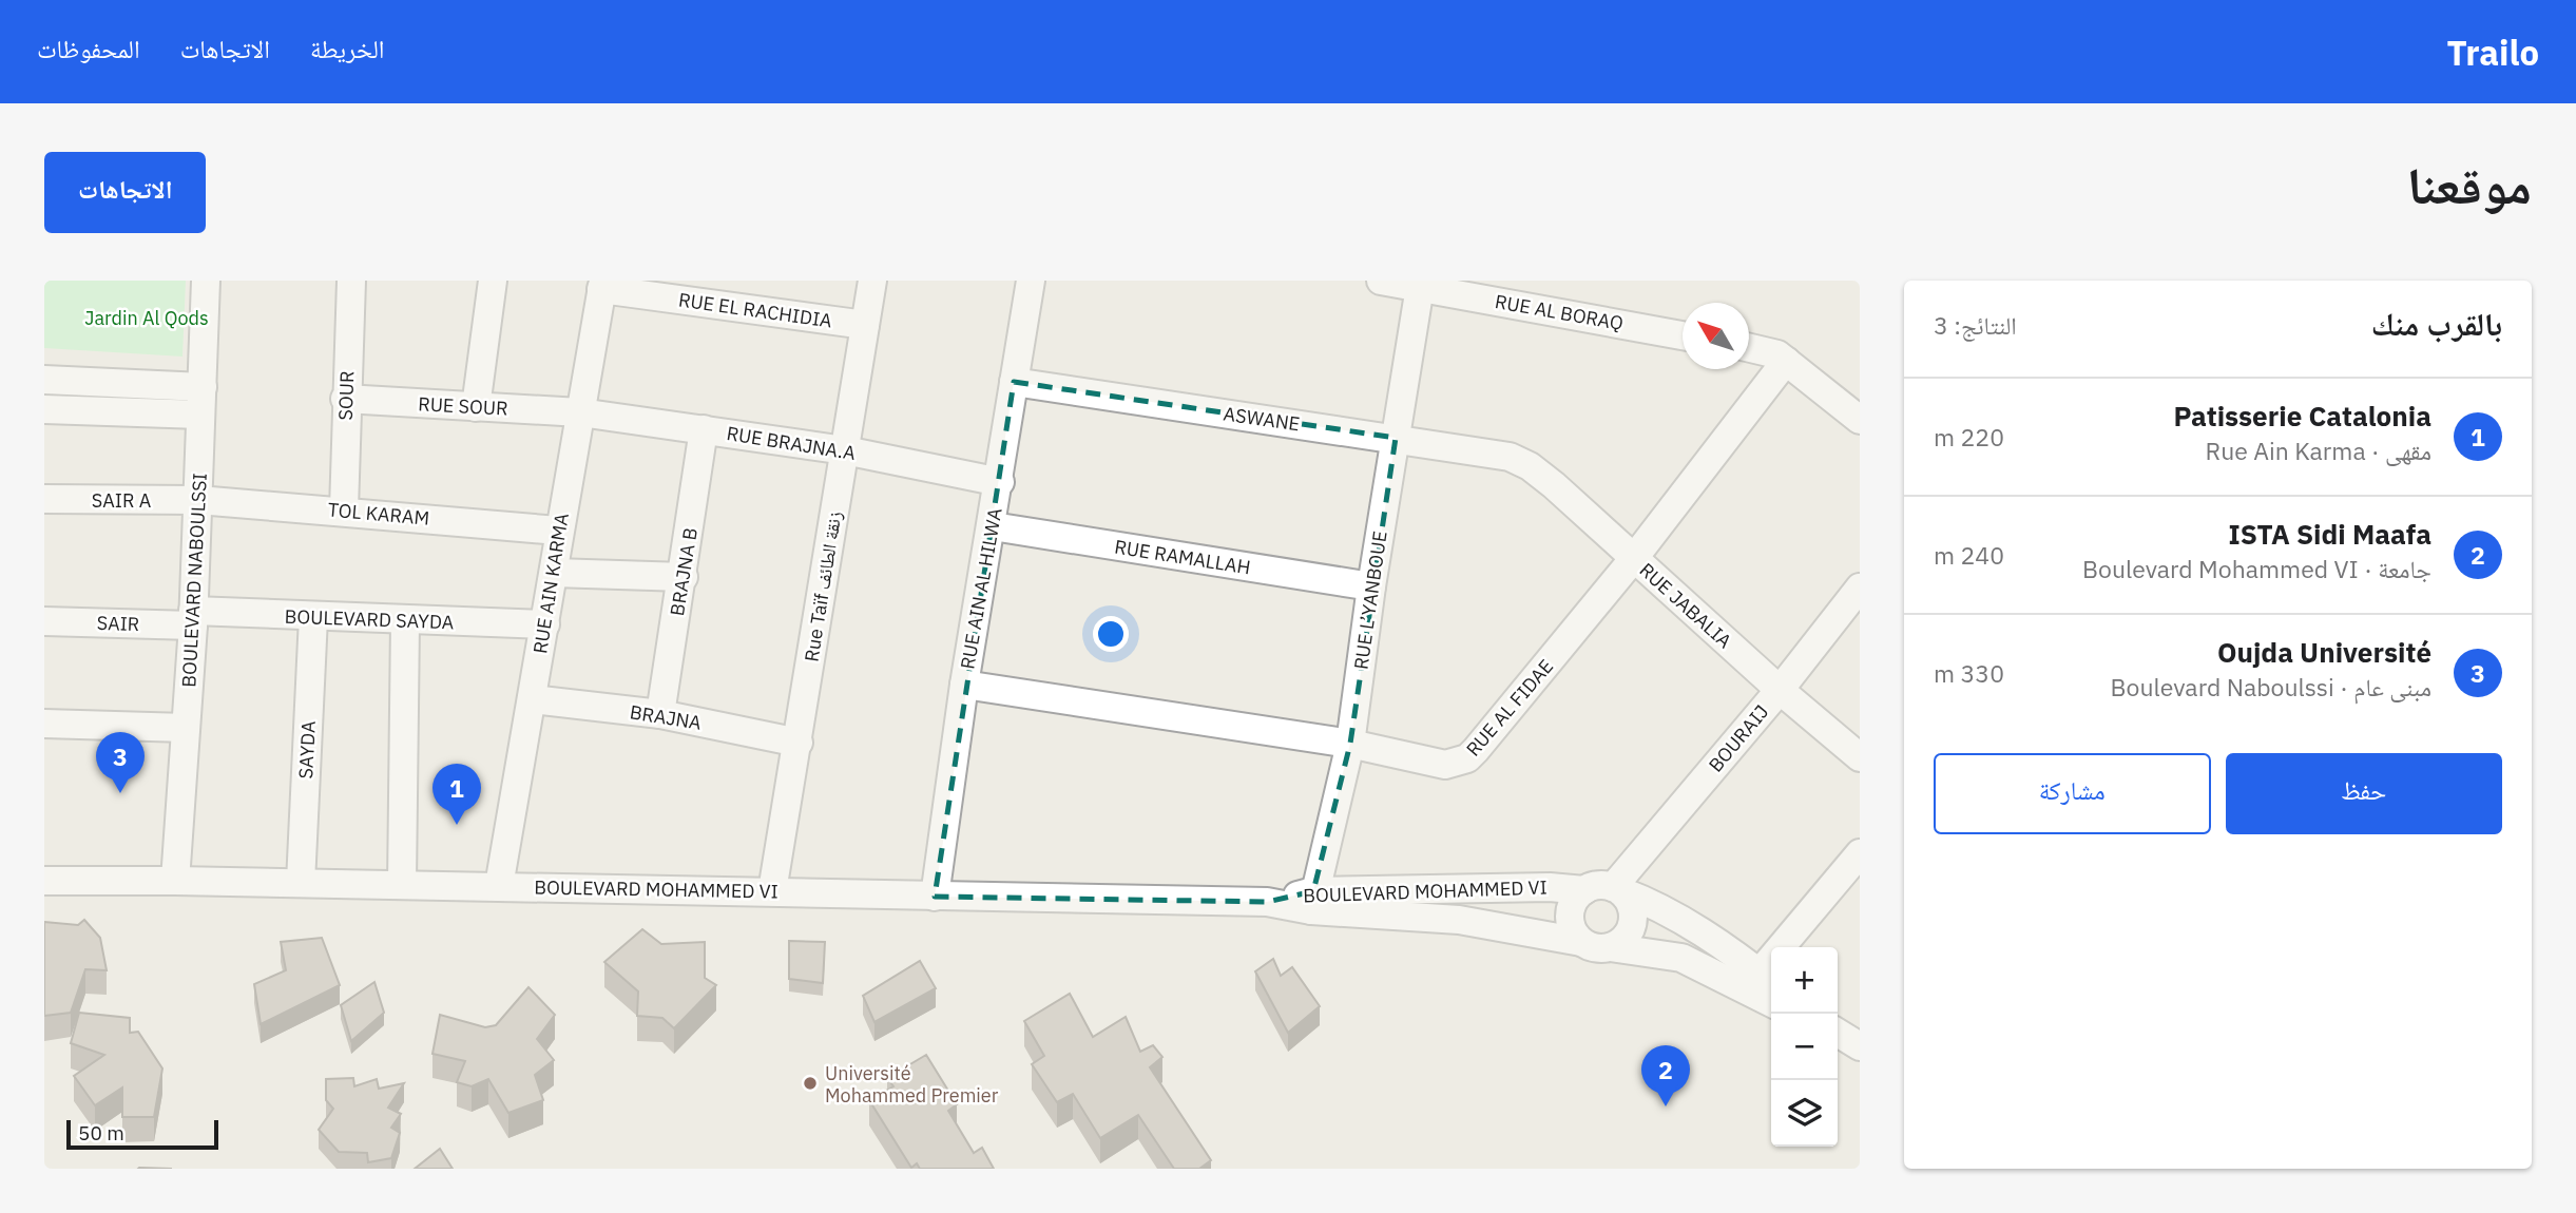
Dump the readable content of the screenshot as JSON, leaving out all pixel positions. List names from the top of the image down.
{
  "streets": {
    "street": [
      "RUE EL RACHIDIA",
      "RUE AL BORAQ",
      "SOUR",
      "RUE SOUR",
      "ASWANE",
      "RUE BRAJNA.A",
      "SAIR A",
      "TOL KARAM",
      "RUE RAMALLAH",
      "BRAJNA B",
      "BOULEVARD NABOULSSI",
      "RUE AIN KARMA",
      "Rue Taïf زنقة الطائف",
      "RUE AIN AL HILWA",
      "RUE L’YANBOUE",
      "RUE JABALIA",
      "BOULEVARD SAYDA",
      "SAIR",
      "RUE AL FIDAE",
      "BRAJNA",
      "BOURAIJ",
      "SAYDA",
      "BOULEVARD MOHAMMED VI"
    ]
  },
  "crossings": [
    ["RUE EL RACHIDIA", "RUE AIN KARMA"],
    ["RUE EL RACHIDIA", "Rue Taïf زنقة الطائف"],
    ["RUE AL BORAQ", "RUE L’YANBOUE"],
    ["SOUR", "RUE SOUR"],
    ["SOUR", "TOL KARAM"],
    ["RUE SOUR", "RUE BRAJNA.A"],
    ["RUE SOUR", "RUE AIN KARMA"],
    ["ASWANE", "RUE AIN AL HILWA"],
    ["ASWANE", "RUE L’YANBOUE"],
    ["ASWANE", "RUE JABALIA"],
    ["RUE BRAJNA.A", "BRAJNA B"],
    ["RUE BRAJNA.A", "RUE AIN KARMA"],
    ["RUE BRAJNA.A", "Rue Taïf زنقة الطائف"],
    ["RUE BRAJNA.A", "RUE AIN AL HILWA"],
    ["SAIR A", "TOL KARAM"],
    ["SAIR A", "BOULEVARD NABOULSSI"],
    ["TOL KARAM", "BOULEVARD NABOULSSI"],
    ["TOL KARAM", "RUE AIN KARMA"],
    ["RUE RAMALLAH", "RUE AIN AL HILWA"],
    ["RUE RAMALLAH", "RUE L’YANBOUE"],
    ["BRAJNA B", "BRAJNA"],
    ["BOULEVARD NABOULSSI", "BOULEVARD SAYDA"],
    ["BOULEVARD NABOULSSI", "SAIR"],
    ["BOULEVARD NABOULSSI", "BOULEVARD MOHAMMED VI"],
    ["RUE AIN KARMA", "BOULEVARD SAYDA"],
    ["RUE AIN KARMA", "BRAJNA"],
    ["RUE AIN KARMA", "BOULEVARD MOHAMMED VI"],
    ["Rue Taïf زنقة الطائف", "BRAJNA"],
    ["Rue Taïf زنقة الطائف", "BOULEVARD MOHAMMED VI"],
    ["RUE AIN AL HILWA", "RUE AL FIDAE"],
    ["RUE AIN AL HILWA", "BOULEVARD MOHAMMED VI"],
    ["RUE L’YANBOUE", "RUE AL FIDAE"],
    ["RUE L’YANBOUE", "BOULEVARD MOHAMMED VI"],
    ["RUE JABALIA", "RUE AL FIDAE"],
    ["RUE JABALIA", "BOURAIJ"],
    ["BOULEVARD SAYDA", "SAIR"],
    ["BOULEVARD SAYDA", "SAYDA"],
    ["BOURAIJ", "BOULEVARD MOHAMMED VI"],
    ["SAYDA", "BOULEVARD MOHAMMED VI"]
  ],
  "parks": ["Jardin Al Qods"],
  "places": ["Université Mohammed Premier"],
  "scale_bar": "50 m",
  "north": "top left",
  "page": {
    "header": "Trailo",
    "nav": ["الخريطة", "الاتجاهات", "المحفوظات"],
    "title": "موقعنا",
    "buttons": [
      "الاتجاهات",
      ["حفظ", "مشاركة"]
    ],
    "heading": ["بالقرب منك", "النتائج: 3"],
    "list": [
      {
        "mark": "1",
        "name": "Patisserie Catalonia",
        "note": "مقهى · Rue Ain Karma",
        "value": "220 m"
      },
      {
        "mark": "2",
        "name": "ISTA Sidi Maafa",
        "note": "جامعة · Boulevard Mohammed VI",
        "value": "240 m"
      },
      {
        "mark": "3",
        "name": "Oujda Université",
        "note": "مبنى عام · Boulevard Naboulssi",
        "value": "330 m"
      }
    ],
    "pins": ["3", "1", "2"],
    "map_buttons": ["+", "−"],
    "scale": "50 m"
  }
}
